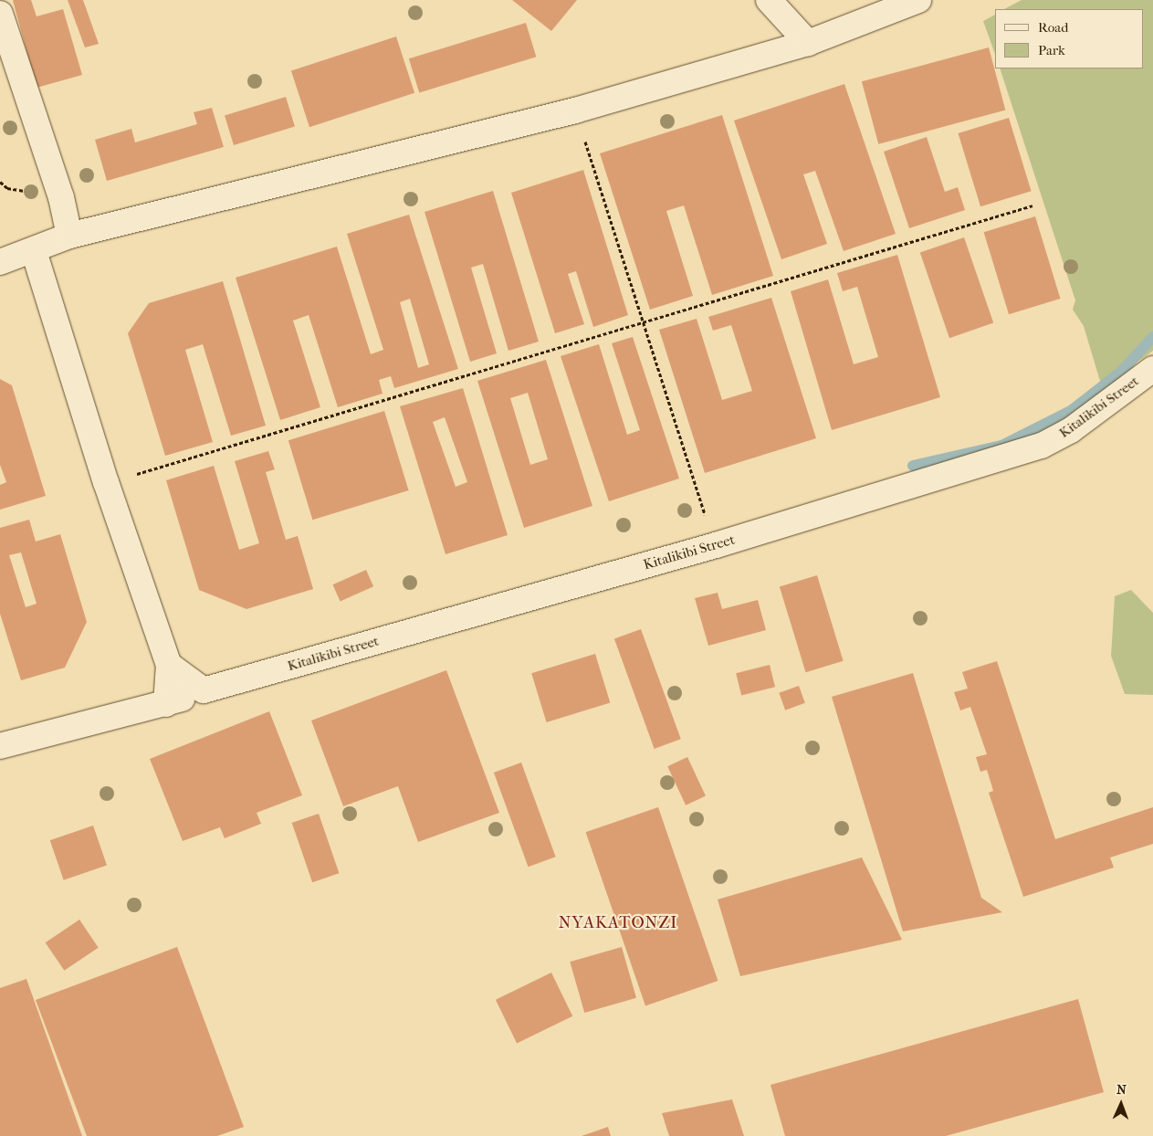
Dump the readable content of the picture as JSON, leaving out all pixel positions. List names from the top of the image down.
{
  "streets": {
    "street": ["Kitalikibi Street"]
  },
  "districts": ["NYAKATONZI"],
  "legend": ["Road", "Park"],
  "north": "top"
}
